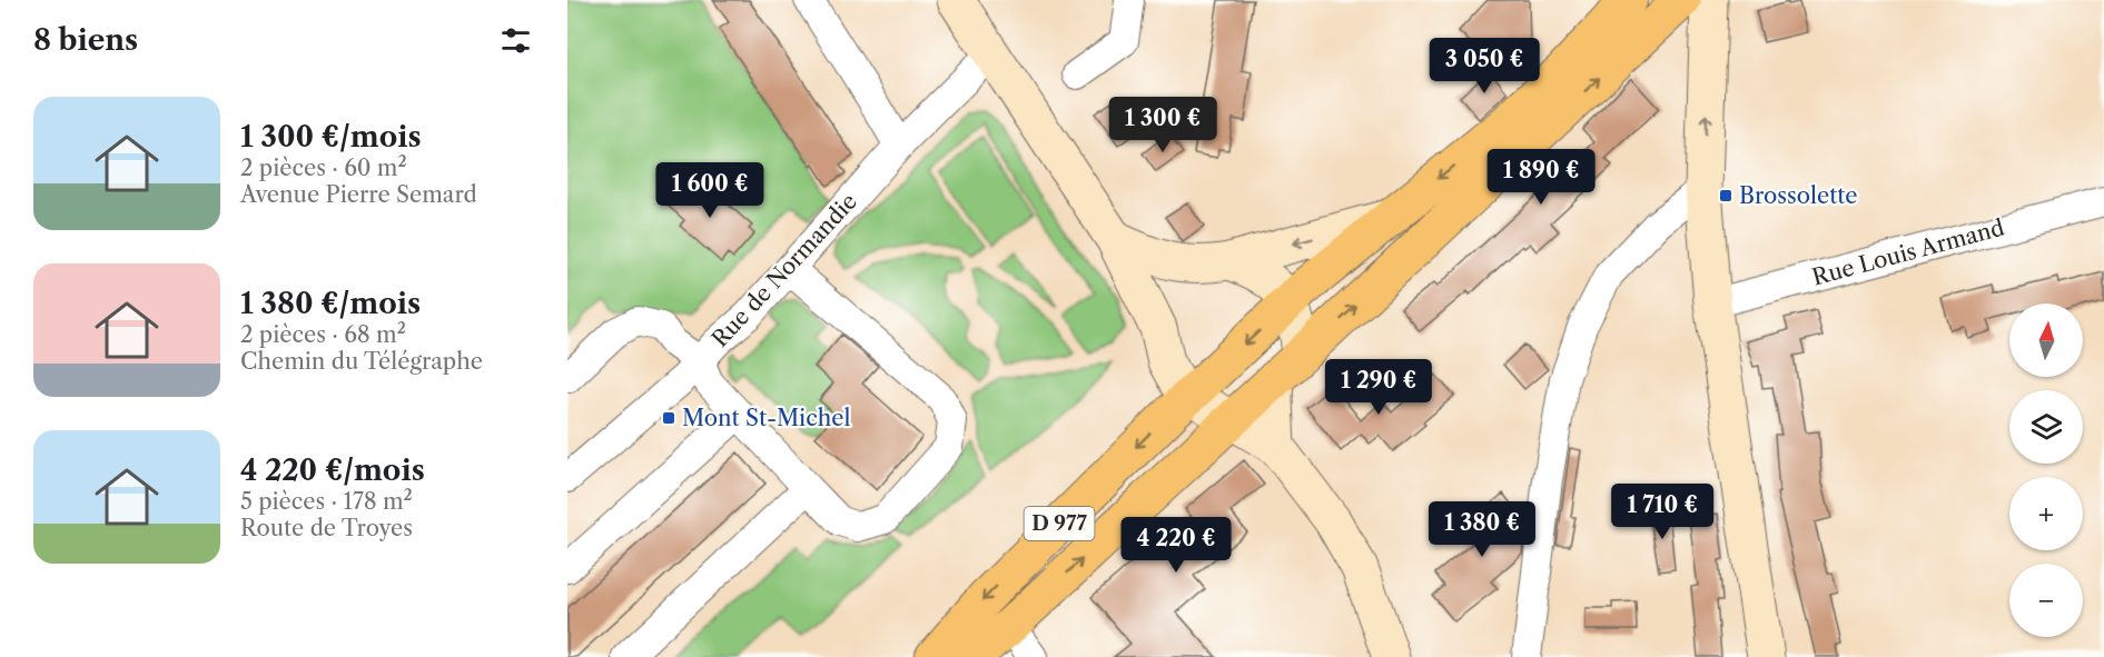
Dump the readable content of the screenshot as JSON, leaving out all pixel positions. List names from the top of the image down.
{
  "streets": {
    "main road": ["D 977"],
    "street": ["Rue Louis Armand", "Rue de Normandie"]
  },
  "places": {
    "transit": ["Brossolette", "Mont St-Michel"]
  },
  "north": "top",
  "page": {
    "heading": "8 biens",
    "price": [
      "3 050 €",
      "1 300 €",
      "1 890 €",
      "1 600 €",
      "1 290 €",
      "1 710 €",
      "1 380 €",
      "4 220 €"
    ],
    "list": [
      {
        "name": "1 300 €/mois",
        "note": "2 pièces · 60 m² · Avenue Pierre Semard"
      },
      {
        "name": "1 380 €/mois",
        "note": "2 pièces · 68 m² · Chemin du Télégraphe"
      },
      {
        "name": "4 220 €/mois",
        "note": "5 pièces · 178 m² · Route de Troyes"
      }
    ],
    "map_buttons": ["+", "−"]
  }
}
